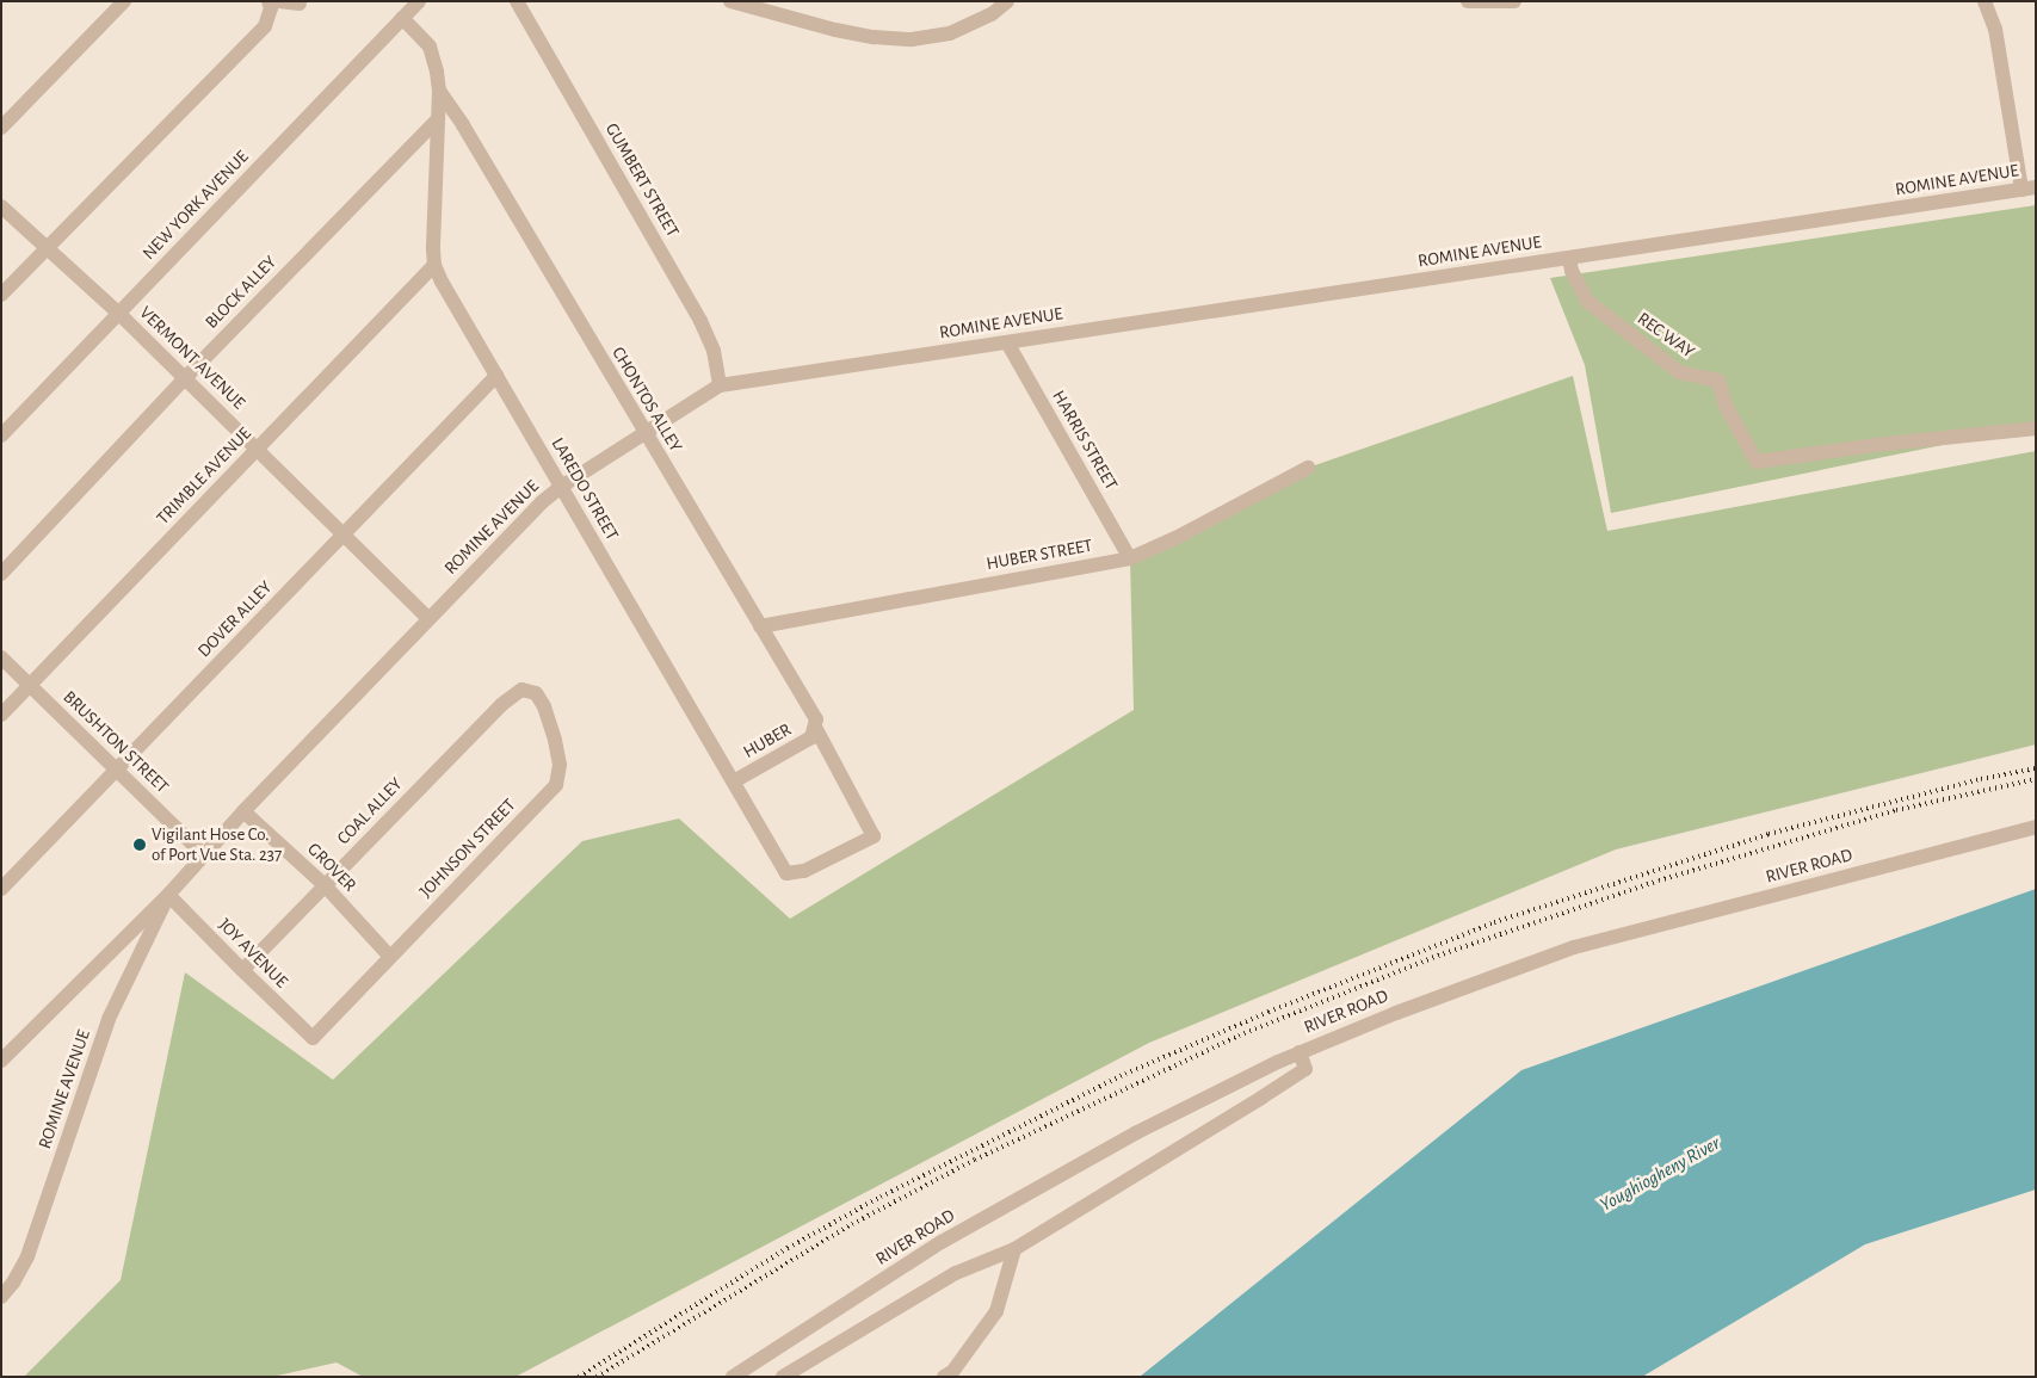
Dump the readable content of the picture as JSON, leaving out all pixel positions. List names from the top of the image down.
{
  "streets": {
    "street": [
      "GUMBERT STREET",
      "ROMINE AVENUE",
      "NEW YORK AVENUE",
      "BLOCK ALLEY",
      "REC WAY",
      "VERMONT AVENUE",
      "CHONTOS ALLEY",
      "HARRIS STREET",
      "TRIMBLE AVENUE",
      "LAREDO STREET",
      "HUBER STREET",
      "DOVER ALLEY",
      "HUBER",
      "BRUSHTON STREET",
      "COAL ALLEY",
      "JOHNSON STREET",
      "RIVER ROAD",
      "GROVER",
      "JOY AVENUE"
    ]
  },
  "crossings": [
    ["GUMBERT STREET", "ROMINE AVENUE"],
    ["ROMINE AVENUE", "REC WAY"],
    ["ROMINE AVENUE", "VERMONT AVENUE"],
    ["ROMINE AVENUE", "CHONTOS ALLEY"],
    ["ROMINE AVENUE", "HARRIS STREET"],
    ["ROMINE AVENUE", "LAREDO STREET"],
    ["ROMINE AVENUE", "BRUSHTON STREET"],
    ["ROMINE AVENUE", "GROVER"],
    ["ROMINE AVENUE", "JOY AVENUE"],
    ["NEW YORK AVENUE", "VERMONT AVENUE"],
    ["NEW YORK AVENUE", "LAREDO STREET"],
    ["BLOCK ALLEY", "VERMONT AVENUE"],
    ["BLOCK ALLEY", "LAREDO STREET"],
    ["VERMONT AVENUE", "TRIMBLE AVENUE"],
    ["VERMONT AVENUE", "DOVER ALLEY"],
    ["CHONTOS ALLEY", "LAREDO STREET"],
    ["CHONTOS ALLEY", "HUBER STREET"],
    ["CHONTOS ALLEY", "HUBER"],
    ["HARRIS STREET", "HUBER STREET"],
    ["TRIMBLE AVENUE", "LAREDO STREET"],
    ["TRIMBLE AVENUE", "BRUSHTON STREET"],
    ["LAREDO STREET", "DOVER ALLEY"],
    ["LAREDO STREET", "HUBER"],
    ["DOVER ALLEY", "BRUSHTON STREET"],
    ["COAL ALLEY", "JOHNSON STREET"],
    ["COAL ALLEY", "GROVER"],
    ["COAL ALLEY", "JOY AVENUE"],
    ["JOHNSON STREET", "GROVER"],
    ["JOHNSON STREET", "JOY AVENUE"]
  ],
  "water": ["Youghiogheny River"],
  "places": ["Vigilant Hose Co. of Port Vue Sta. 237"]
}
